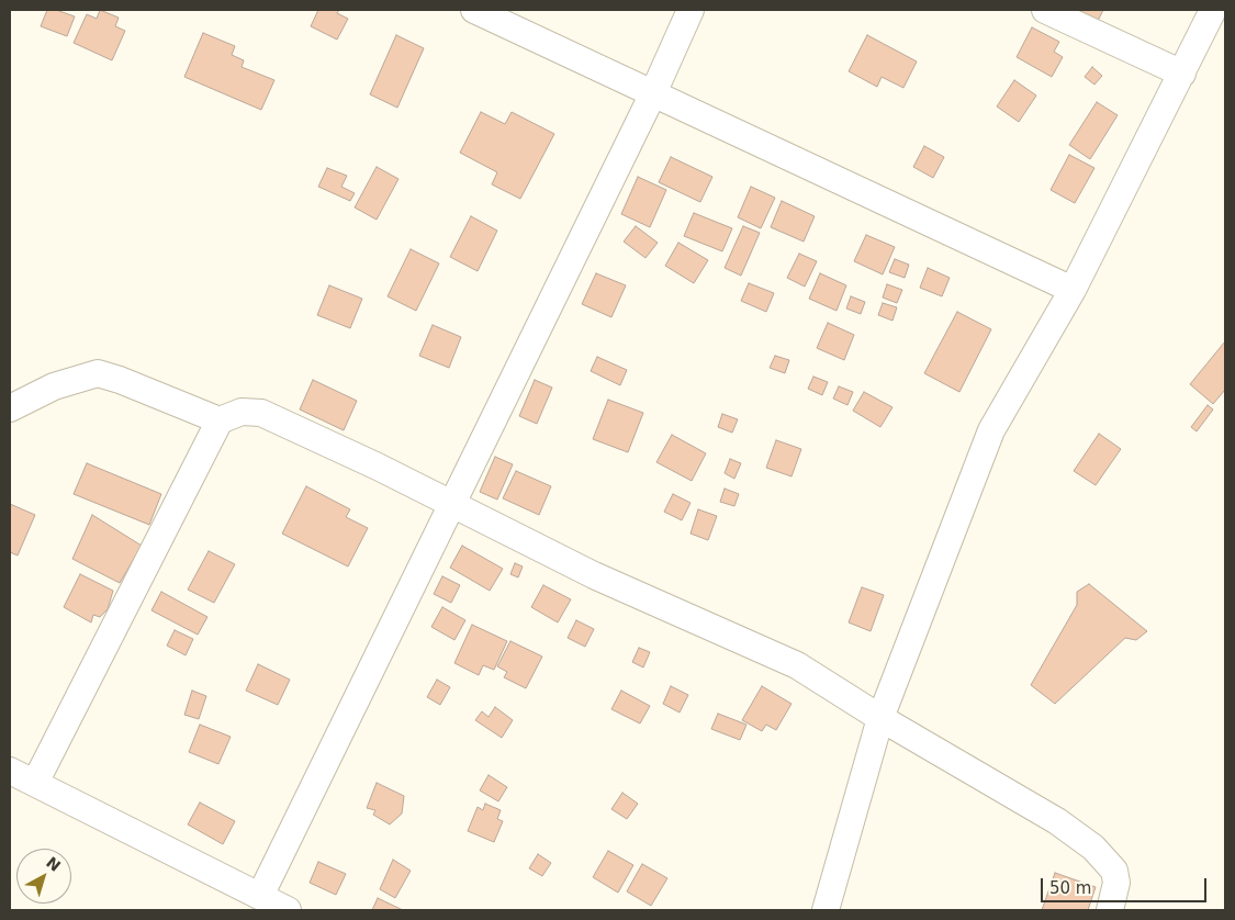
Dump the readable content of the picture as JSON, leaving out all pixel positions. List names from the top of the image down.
{
  "scale_bar": "50 m",
  "north": "top right"
}
